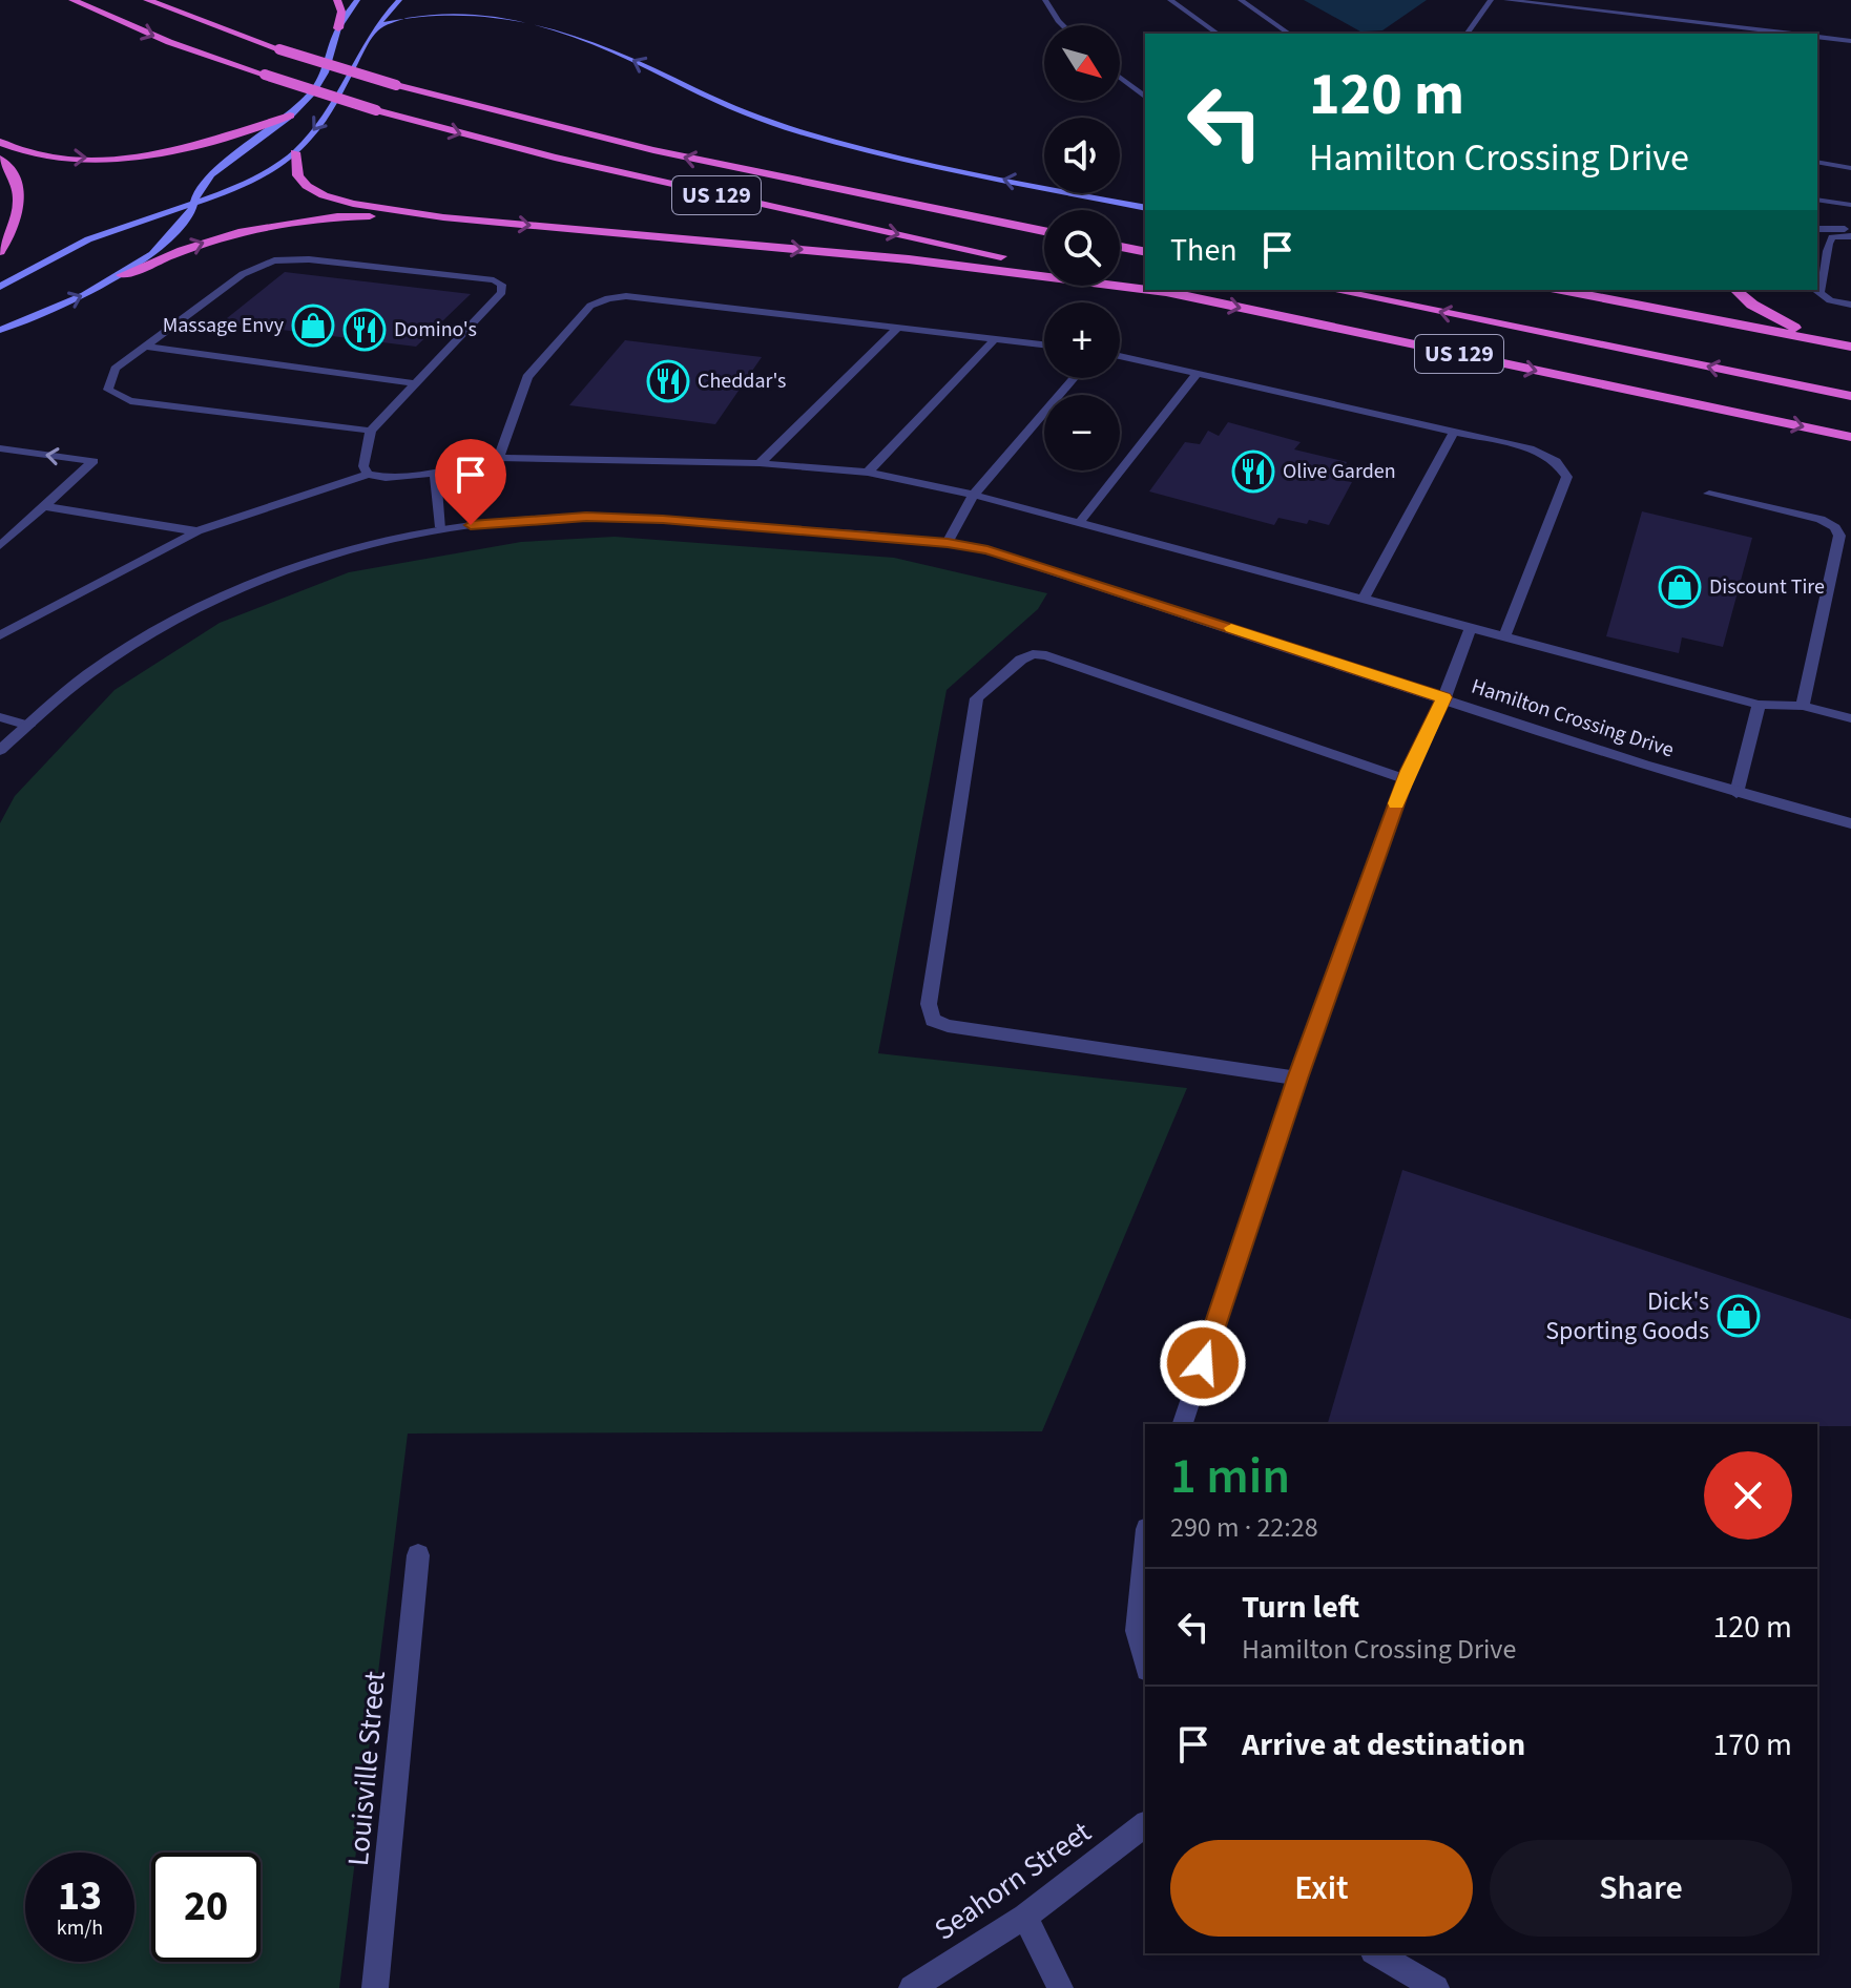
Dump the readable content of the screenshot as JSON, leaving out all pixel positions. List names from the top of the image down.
{
  "streets": {
    "highway": ["US 129"],
    "street": ["Hamilton Crossing Drive", "Louisville Street", "Seahorn Street"]
  },
  "places": {
    "shop": ["Massage Envy", "Discount Tire", "Dick's Sporting Goods"],
    "restaurant": ["Domino's", "Cheddar's", "Olive Garden"]
  },
  "north": "bottom right",
  "page": {
    "map_buttons": ["+", "−"],
    "turn": ["120 m", "Hamilton Crossing Drive"],
    "then": "Then",
    "heading": ["1 min", "290 m · 22:28"],
    "list": [
      {
        "name": "Turn left",
        "note": "Hamilton Crossing Drive",
        "value": "120 m"
      },
      {
        "name": "Arrive at destination",
        "value": "170 m"
      }
    ],
    "buttons": ["Exit", "Share"],
    "speed": "13 km/h",
    "limit": "20"
  }
}
